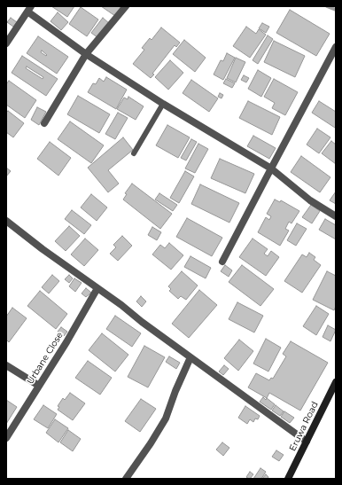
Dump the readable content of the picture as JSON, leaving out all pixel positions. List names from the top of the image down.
{
  "streets": {
    "main road": ["Eruwa Road"],
    "street": ["Urbane Close"]
  }
}
